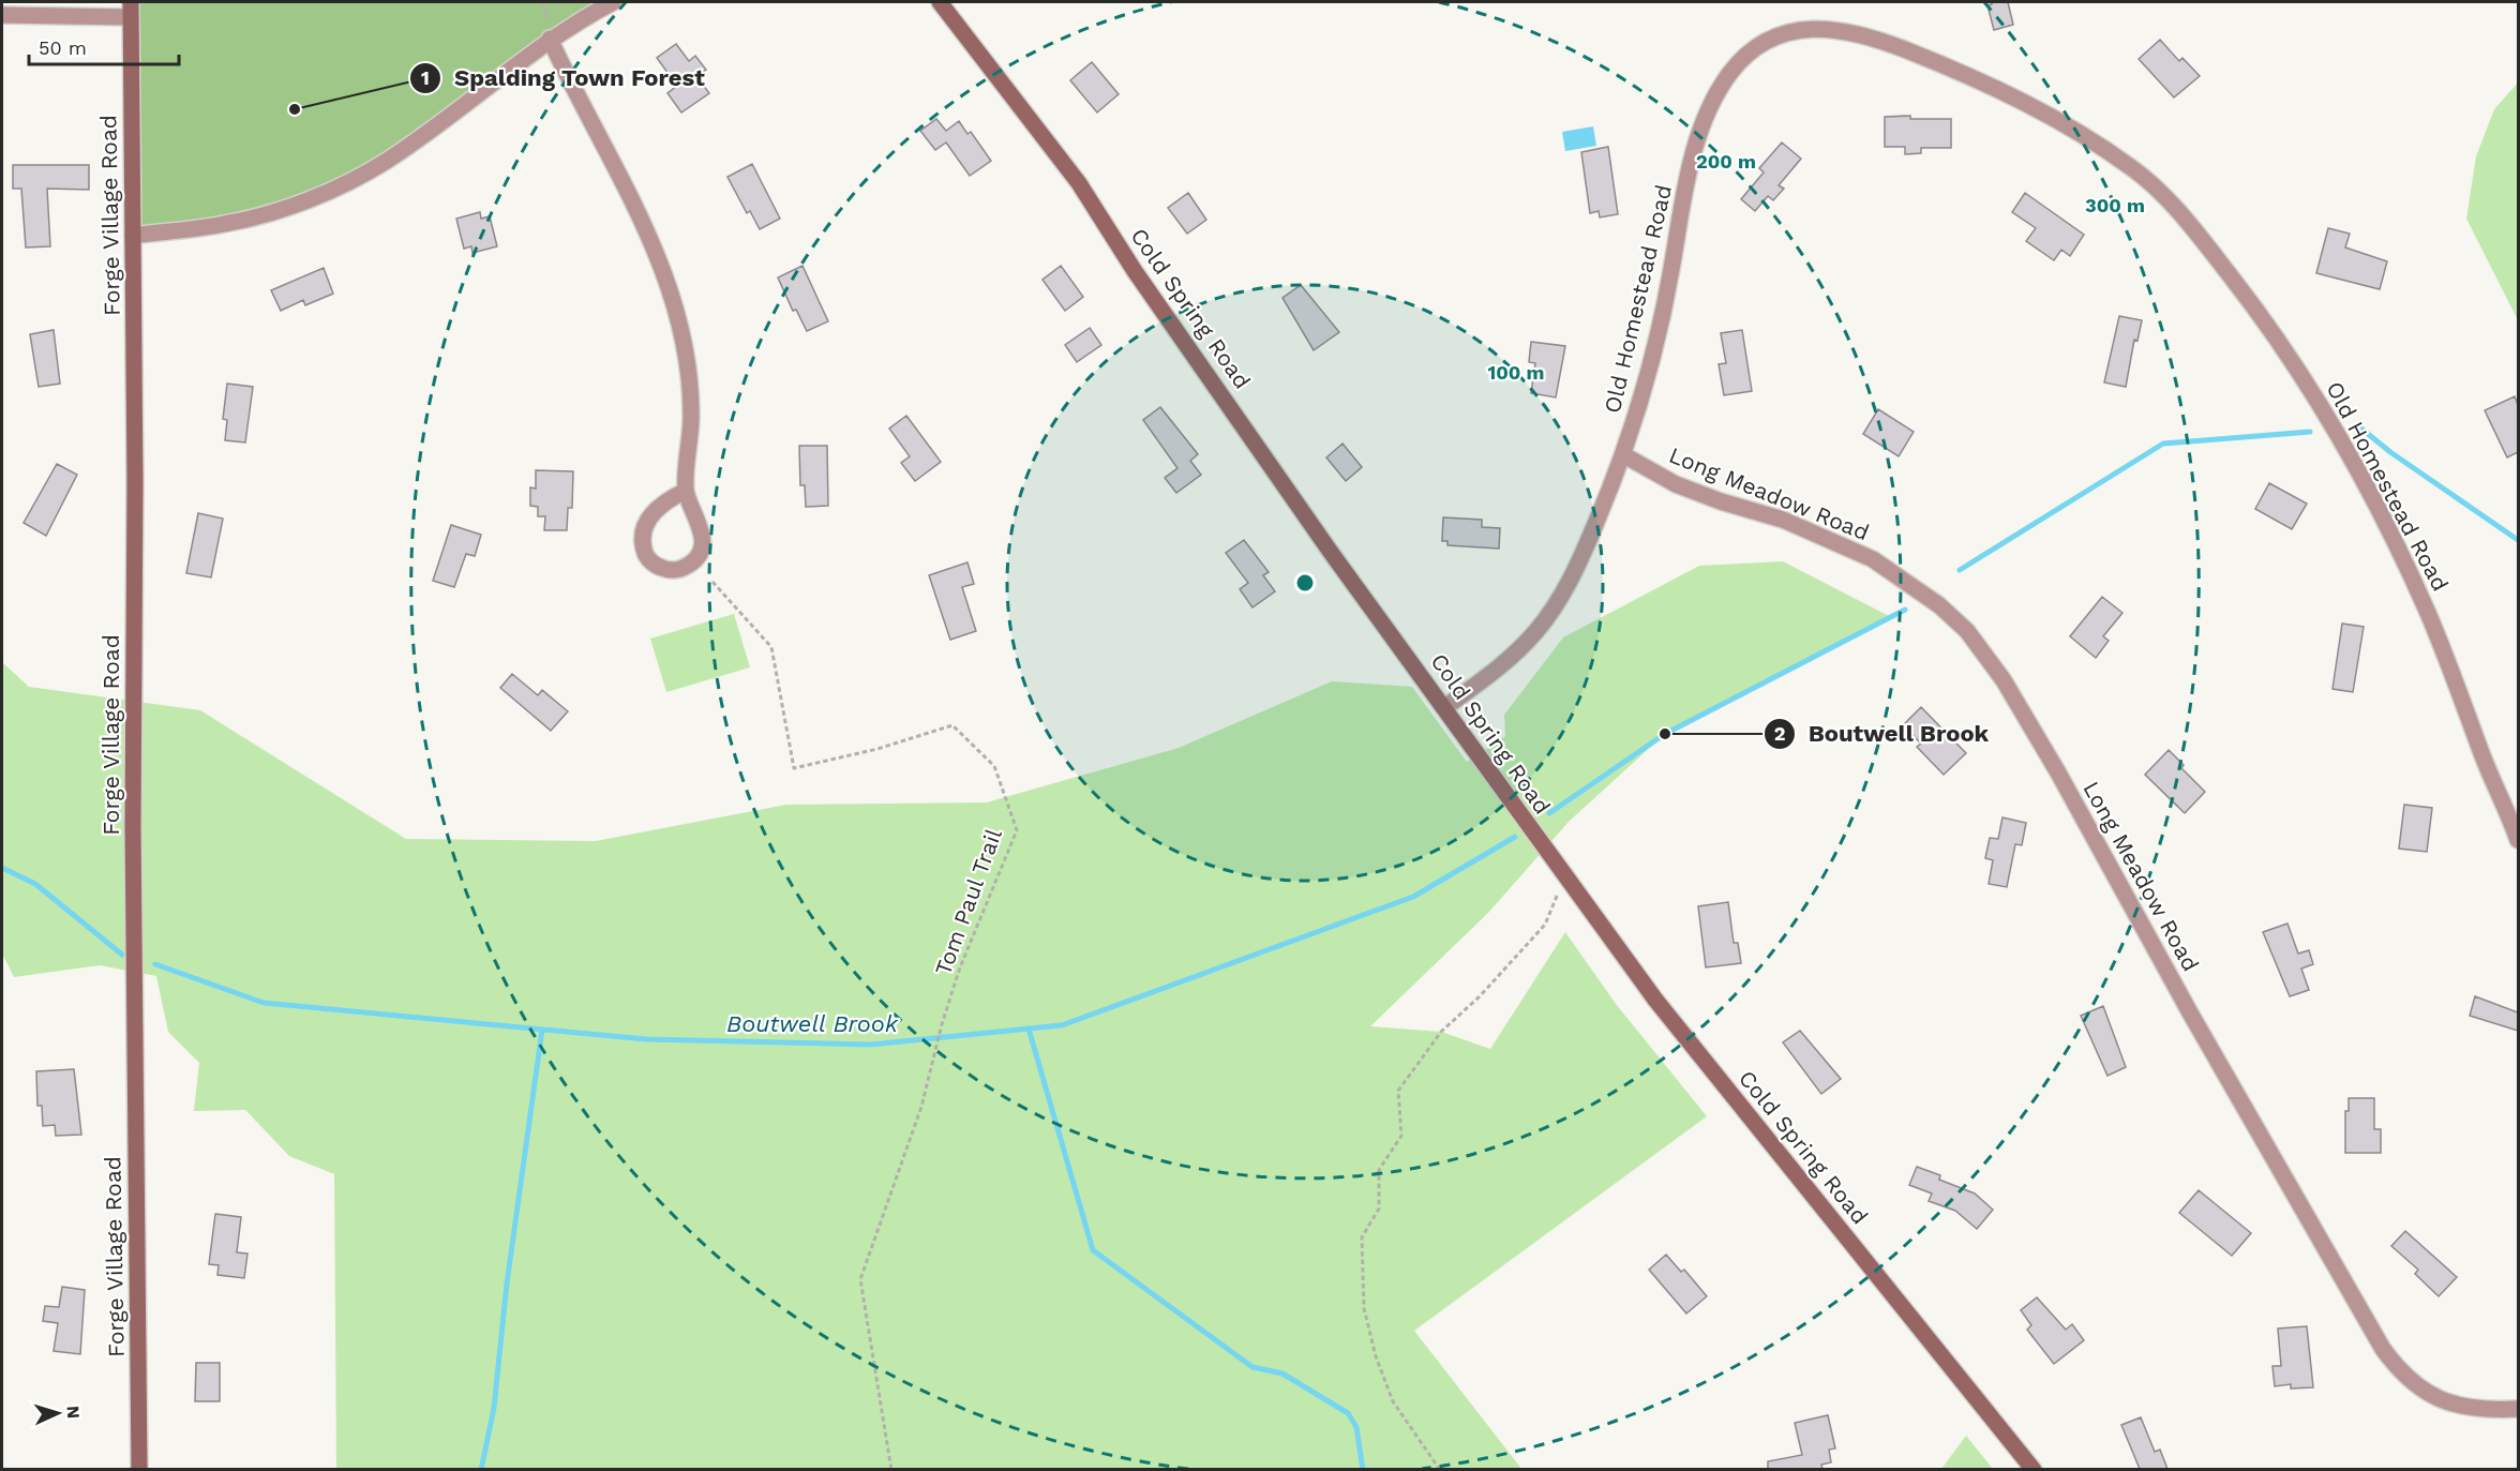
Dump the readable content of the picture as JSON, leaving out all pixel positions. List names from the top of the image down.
{
  "streets": {
    "street": [
      "Forge Village Road",
      "Old Homestead Road",
      "Cold Spring Road",
      "Long Meadow Road"
    ],
    "path": ["Tom Paul Trail"]
  },
  "crossings": [
    ["Old Homestead Road", "Cold Spring Road"],
    ["Old Homestead Road", "Long Meadow Road"]
  ],
  "water": ["Boutwell Brook"],
  "places": ["Spalding Town Forest", "Boutwell Brook"],
  "scale_bar": "50 m",
  "north": "right",
  "rings": ["200 m", "300 m", "100 m"]
}
